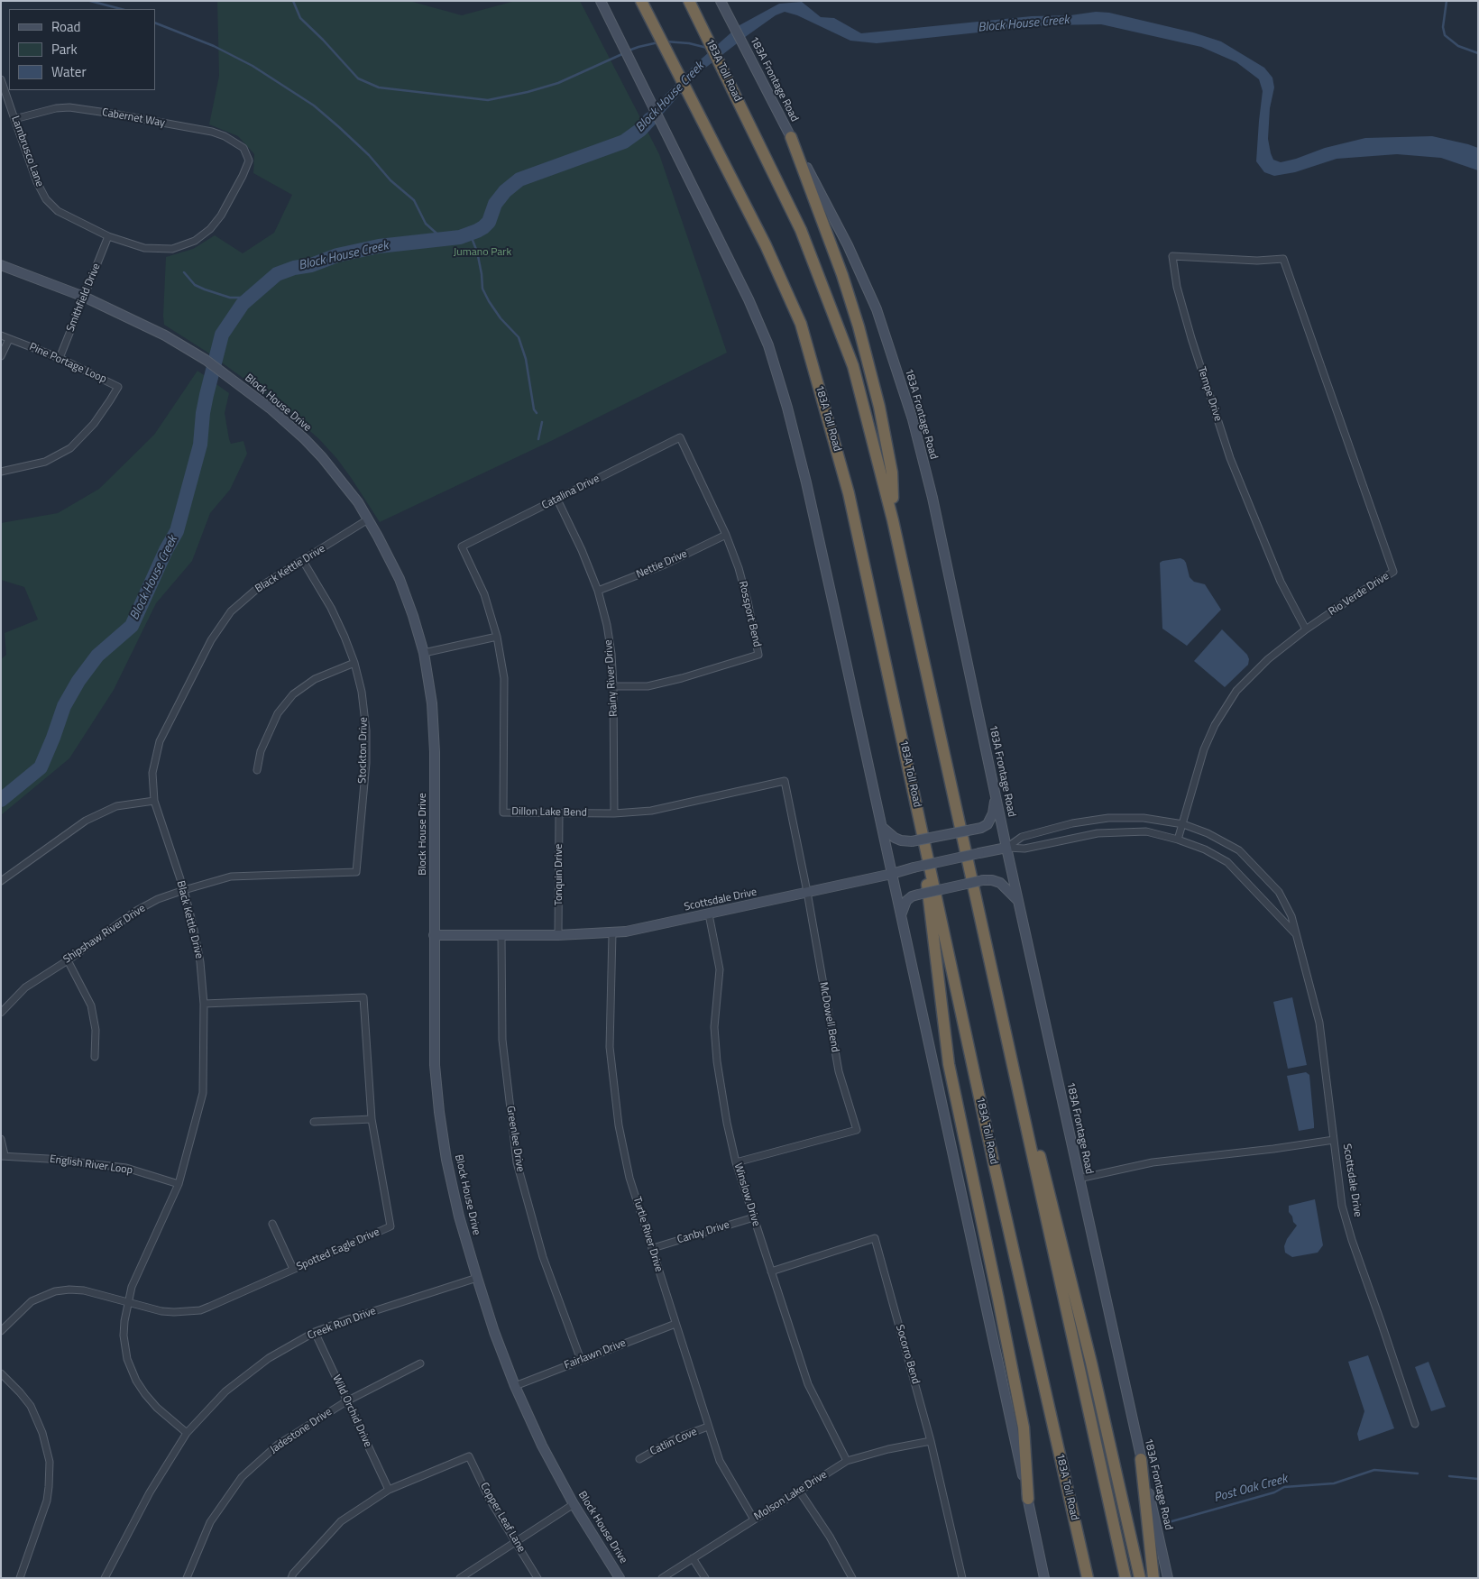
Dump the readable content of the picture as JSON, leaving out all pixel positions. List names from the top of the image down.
{
  "streets": {
    "highway": ["183A Toll Road"],
    "main road": ["183A Frontage Road", "Block House Drive", "Scottsdale Drive"],
    "street": [
      "Cabernet Way",
      "Lambrusco Lane",
      "Smithfield Drive",
      "Pine Portage Loop",
      "Tempe Drive",
      "Catalina Drive",
      "Nettie Drive",
      "Black Kettle Drive",
      "Rio Verde Drive",
      "Rossport Bend",
      "Rainy River Drive",
      "Stockton Drive",
      "Dillon Lake Bend",
      "Tonquin Drive",
      "Shipshaw River Drive",
      "McDowell Bend",
      "Greenlee Drive",
      "English River Loop",
      "Winslow Drive",
      "Canby Drive",
      "Turtle River Drive",
      "Spotted Eagle Drive",
      "Creek Run Drive",
      "Fairlawn Drive",
      "Socorro Bend",
      "Wild Orchid Drive",
      "Jadestone Drive",
      "Catlin Cove",
      "Molson Lake Drive",
      "Copper Leaf Lane"
    ]
  },
  "crossings": [
    ["183A Frontage Road", "Scottsdale Drive"],
    ["Cabernet Way", "Lambrusco Lane"],
    ["Lambrusco Lane", "Smithfield Drive"],
    ["Smithfield Drive", "Pine Portage Loop"],
    ["Smithfield Drive", "Block House Drive"],
    ["Tempe Drive", "Rio Verde Drive"],
    ["Block House Drive", "Black Kettle Drive"],
    ["Block House Drive", "Scottsdale Drive"],
    ["Block House Drive", "Creek Run Drive"],
    ["Block House Drive", "Fairlawn Drive"],
    ["Catalina Drive", "Rossport Bend"],
    ["Catalina Drive", "Rainy River Drive"],
    ["Catalina Drive", "Dillon Lake Bend"],
    ["Nettie Drive", "Rossport Bend"],
    ["Nettie Drive", "Rainy River Drive"],
    ["Black Kettle Drive", "Stockton Drive"],
    ["Black Kettle Drive", "Shipshaw River Drive"],
    ["Black Kettle Drive", "English River Loop"],
    ["Black Kettle Drive", "Spotted Eagle Drive"],
    ["Black Kettle Drive", "Creek Run Drive"],
    ["Rio Verde Drive", "Scottsdale Drive"],
    ["Rossport Bend", "Rainy River Drive"],
    ["Rainy River Drive", "Dillon Lake Bend"],
    ["Stockton Drive", "Shipshaw River Drive"],
    ["Dillon Lake Bend", "Tonquin Drive"],
    ["Dillon Lake Bend", "McDowell Bend"],
    ["Tonquin Drive", "Scottsdale Drive"],
    ["Scottsdale Drive", "McDowell Bend"],
    ["Scottsdale Drive", "Greenlee Drive"],
    ["Scottsdale Drive", "Winslow Drive"],
    ["Scottsdale Drive", "Turtle River Drive"],
    ["McDowell Bend", "Winslow Drive"],
    ["Greenlee Drive", "Fairlawn Drive"],
    ["Winslow Drive", "Canby Drive"],
    ["Winslow Drive", "Socorro Bend"],
    ["Winslow Drive", "Molson Lake Drive"],
    ["Canby Drive", "Turtle River Drive"],
    ["Turtle River Drive", "Fairlawn Drive"],
    ["Turtle River Drive", "Catlin Cove"],
    ["Turtle River Drive", "Molson Lake Drive"],
    ["Creek Run Drive", "Wild Orchid Drive"],
    ["Socorro Bend", "Molson Lake Drive"],
    ["Wild Orchid Drive", "Jadestone Drive"],
    ["Wild Orchid Drive", "Copper Leaf Lane"]
  ],
  "water": ["Block House Creek", "Post Oak Creek"],
  "parks": ["Jumano Park"],
  "legend": ["Road", "Park", "Water"]
}
